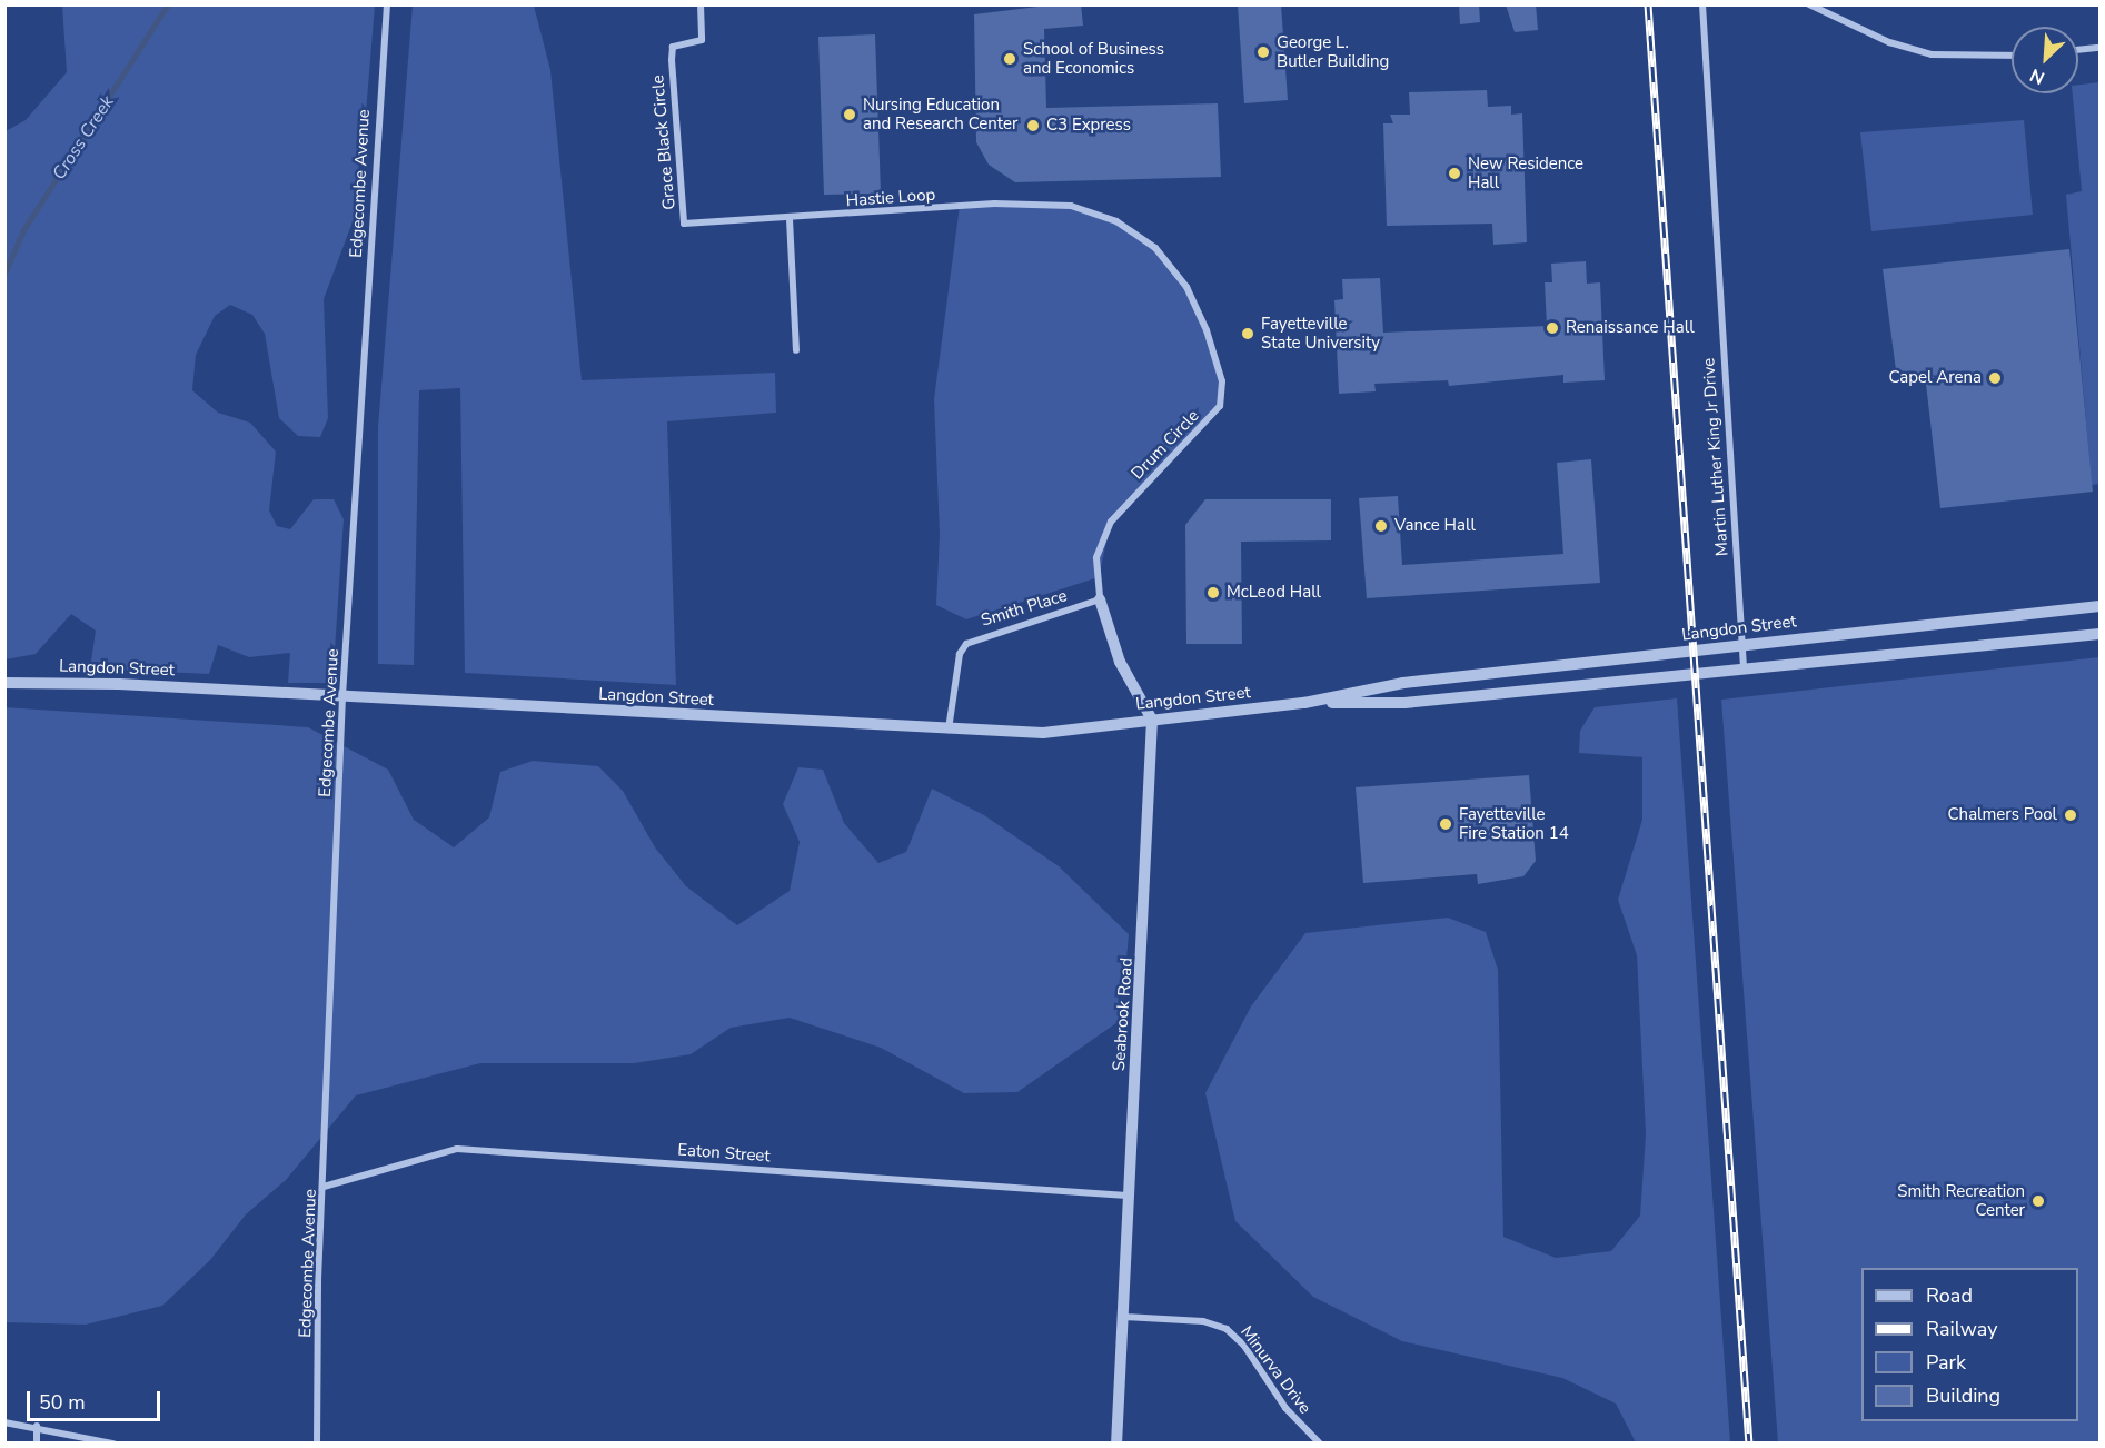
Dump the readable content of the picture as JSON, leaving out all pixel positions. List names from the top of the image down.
{
  "streets": {
    "street": [
      "Grace Black Circle",
      "Edgecombe Avenue",
      "Hastie Loop",
      "Drum Circle",
      "Martin Luther King Jr Drive",
      "Smith Place",
      "Langdon Street",
      "Seabrook Road",
      "Eaton Street",
      "Minurva Drive"
    ]
  },
  "crossings": [
    ["Grace Black Circle", "Hastie Loop"],
    ["Edgecombe Avenue", "Langdon Street"],
    ["Edgecombe Avenue", "Eaton Street"],
    ["Hastie Loop", "Drum Circle"],
    ["Drum Circle", "Smith Place"],
    ["Martin Luther King Jr Drive", "Langdon Street"],
    ["Smith Place", "Langdon Street"],
    ["Langdon Street", "Seabrook Road"],
    ["Seabrook Road", "Eaton Street"],
    ["Seabrook Road", "Minurva Drive"]
  ],
  "water": ["Cross Creek"],
  "places": [
    "George L. Butler Building",
    "School of Business and Economics",
    "Nursing Education and Research Center",
    "C3 Express",
    "New Residence Hall",
    "Renaissance Hall",
    "Fayetteville State University",
    "Capel Arena",
    "Vance Hall",
    "McLeod Hall",
    "Chalmers Pool",
    "Fayetteville Fire Station 14",
    "Smith Recreation Center"
  ],
  "legend": [
    "Road",
    "Railway",
    "Park",
    "Building"
  ],
  "scale_bar": "50 m",
  "north": "bottom left"
}
